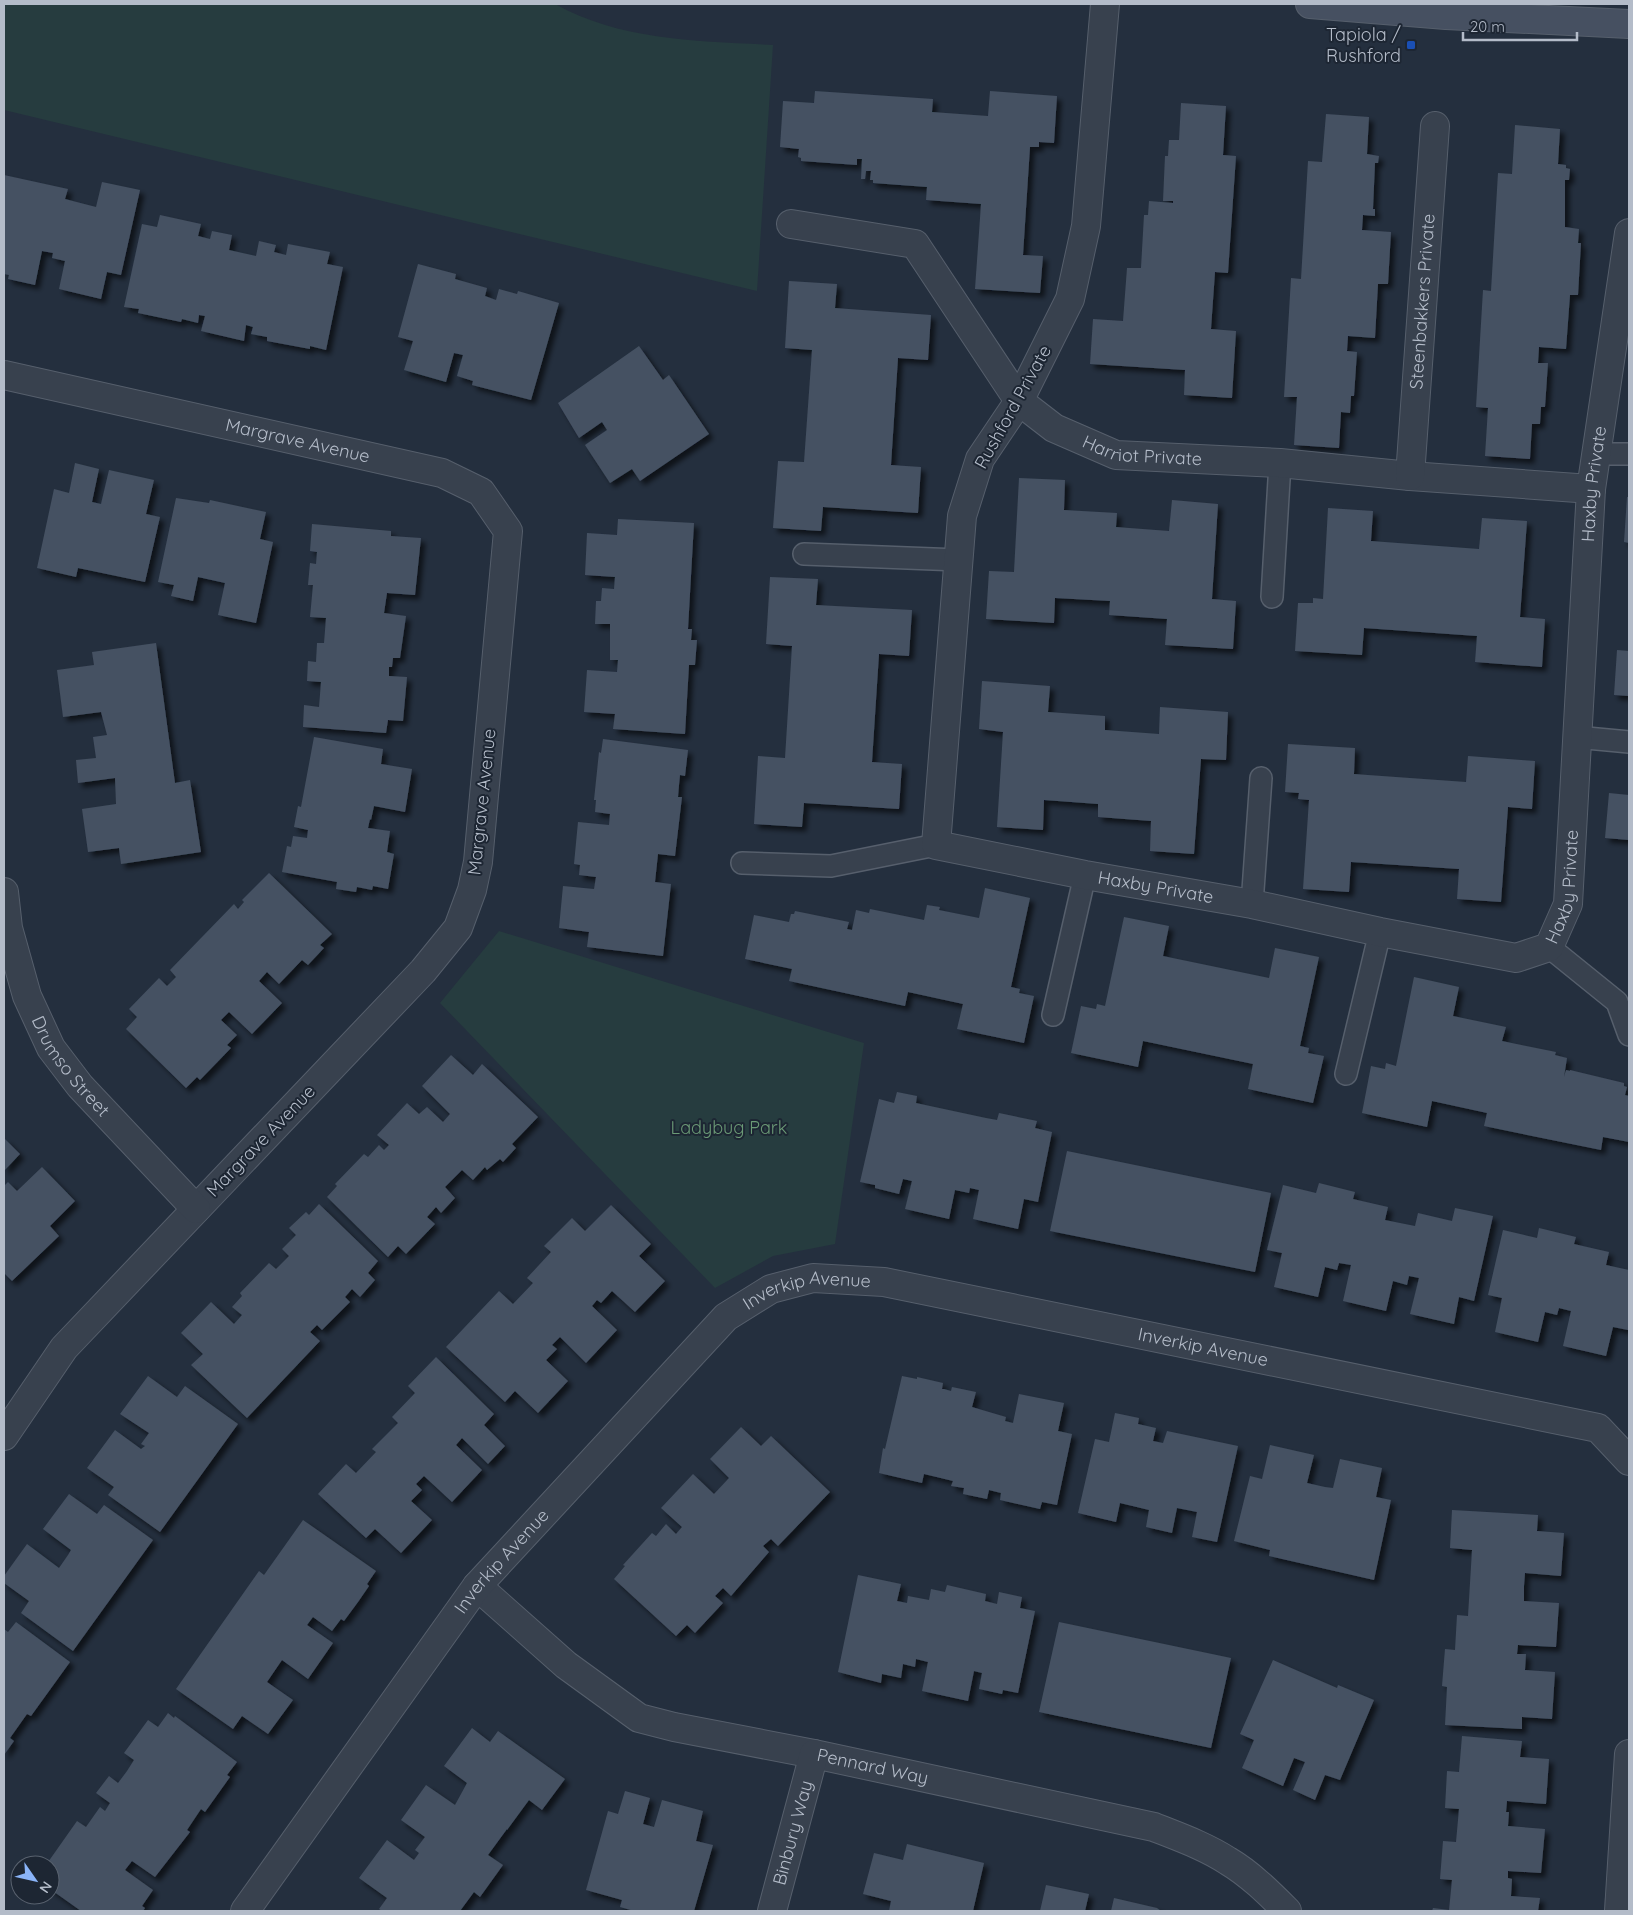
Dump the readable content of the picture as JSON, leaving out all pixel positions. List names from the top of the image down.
{
  "streets": {
    "street": [
      "Steenbakkers Private",
      "Rushford Private",
      "Margrave Avenue",
      "Harriot Private",
      "Haxby Private",
      "Drumso Street",
      "Inverkip Avenue",
      "Pennard Way",
      "Binbury Way"
    ]
  },
  "crossings": [
    ["Steenbakkers Private", "Harriot Private"],
    ["Rushford Private", "Harriot Private"],
    ["Rushford Private", "Haxby Private"],
    ["Margrave Avenue", "Drumso Street"],
    ["Harriot Private", "Haxby Private"],
    ["Inverkip Avenue", "Pennard Way"],
    ["Pennard Way", "Binbury Way"]
  ],
  "parks": ["Ladybug Park"],
  "places": {
    "transit": ["Tapiola / Rushford"]
  },
  "scale_bar": "20 m",
  "north": "bottom right"
}
